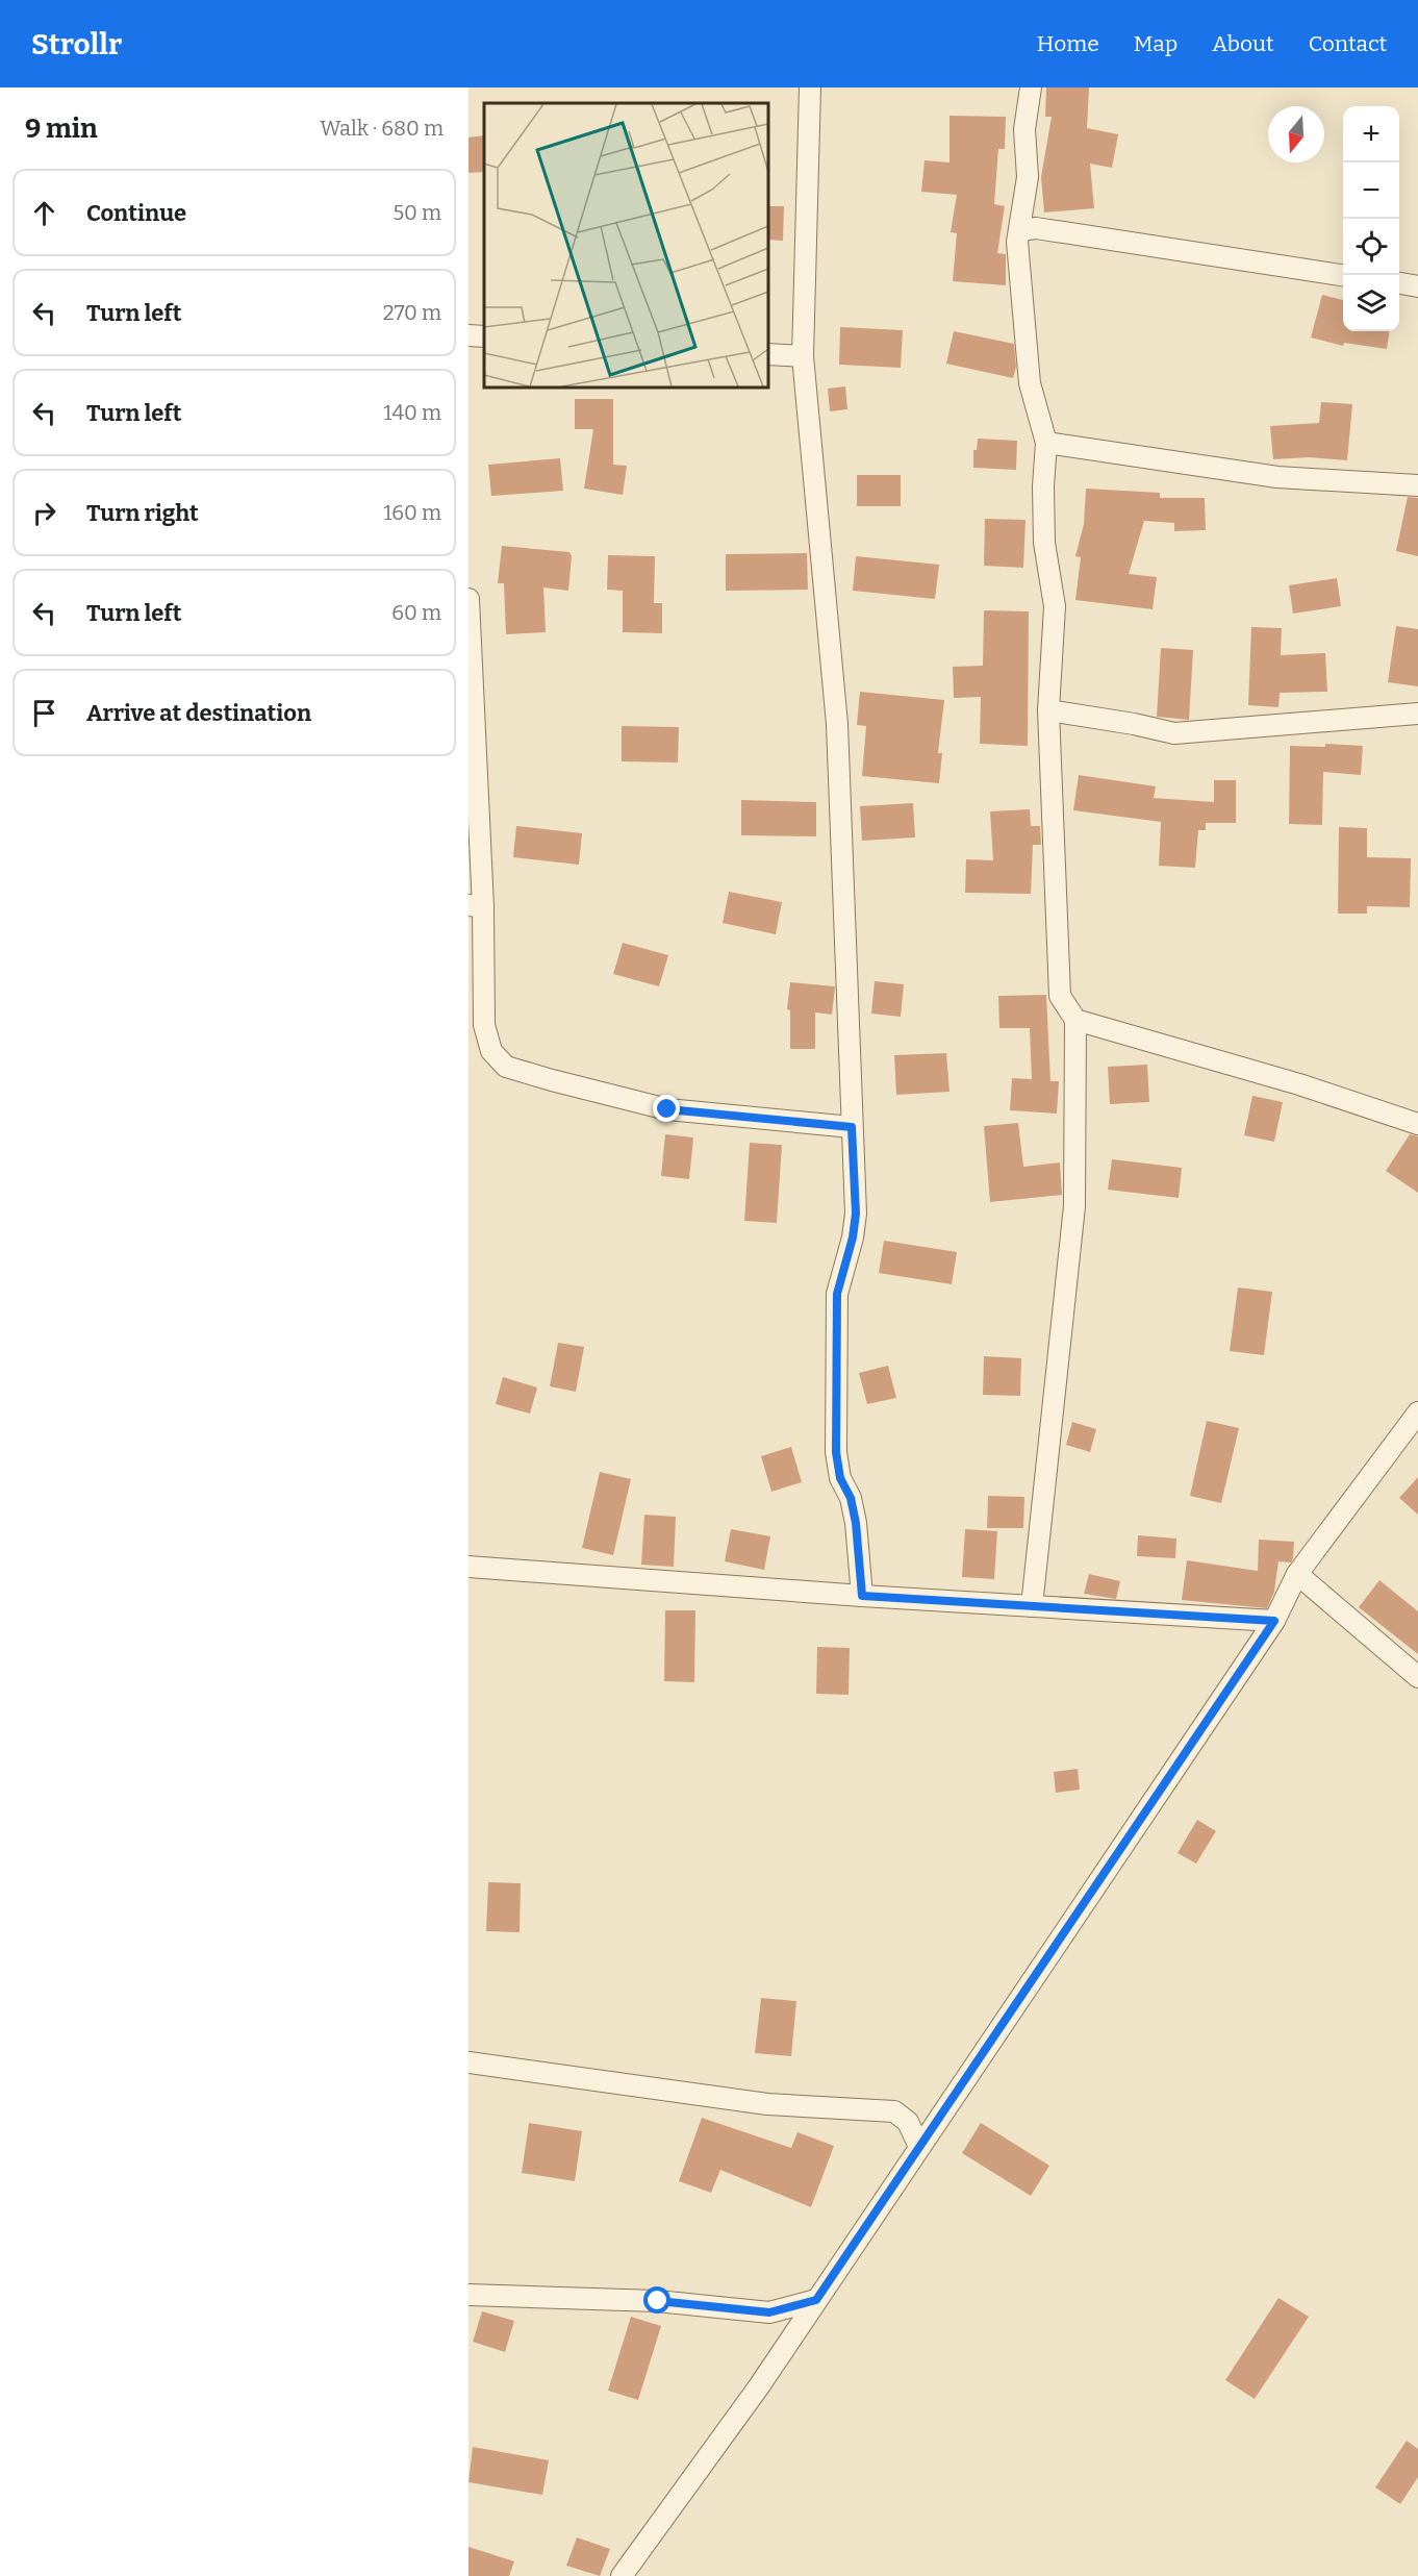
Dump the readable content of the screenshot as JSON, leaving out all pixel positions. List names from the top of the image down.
{
  "north": "bottom",
  "page": {
    "header": "Strollr",
    "nav": [
      "Home",
      "Map",
      "About",
      "Contact"
    ],
    "heading": ["9 min", "Walk · 680 m"],
    "map_buttons": ["+", "−"],
    "list": [
      ["Continue", "50 m"],
      ["Turn left", "270 m"],
      ["Turn left", "140 m"],
      ["Turn right", "160 m"],
      ["Turn left", "60 m"],
      "Arrive at destination"
    ]
  }
}
